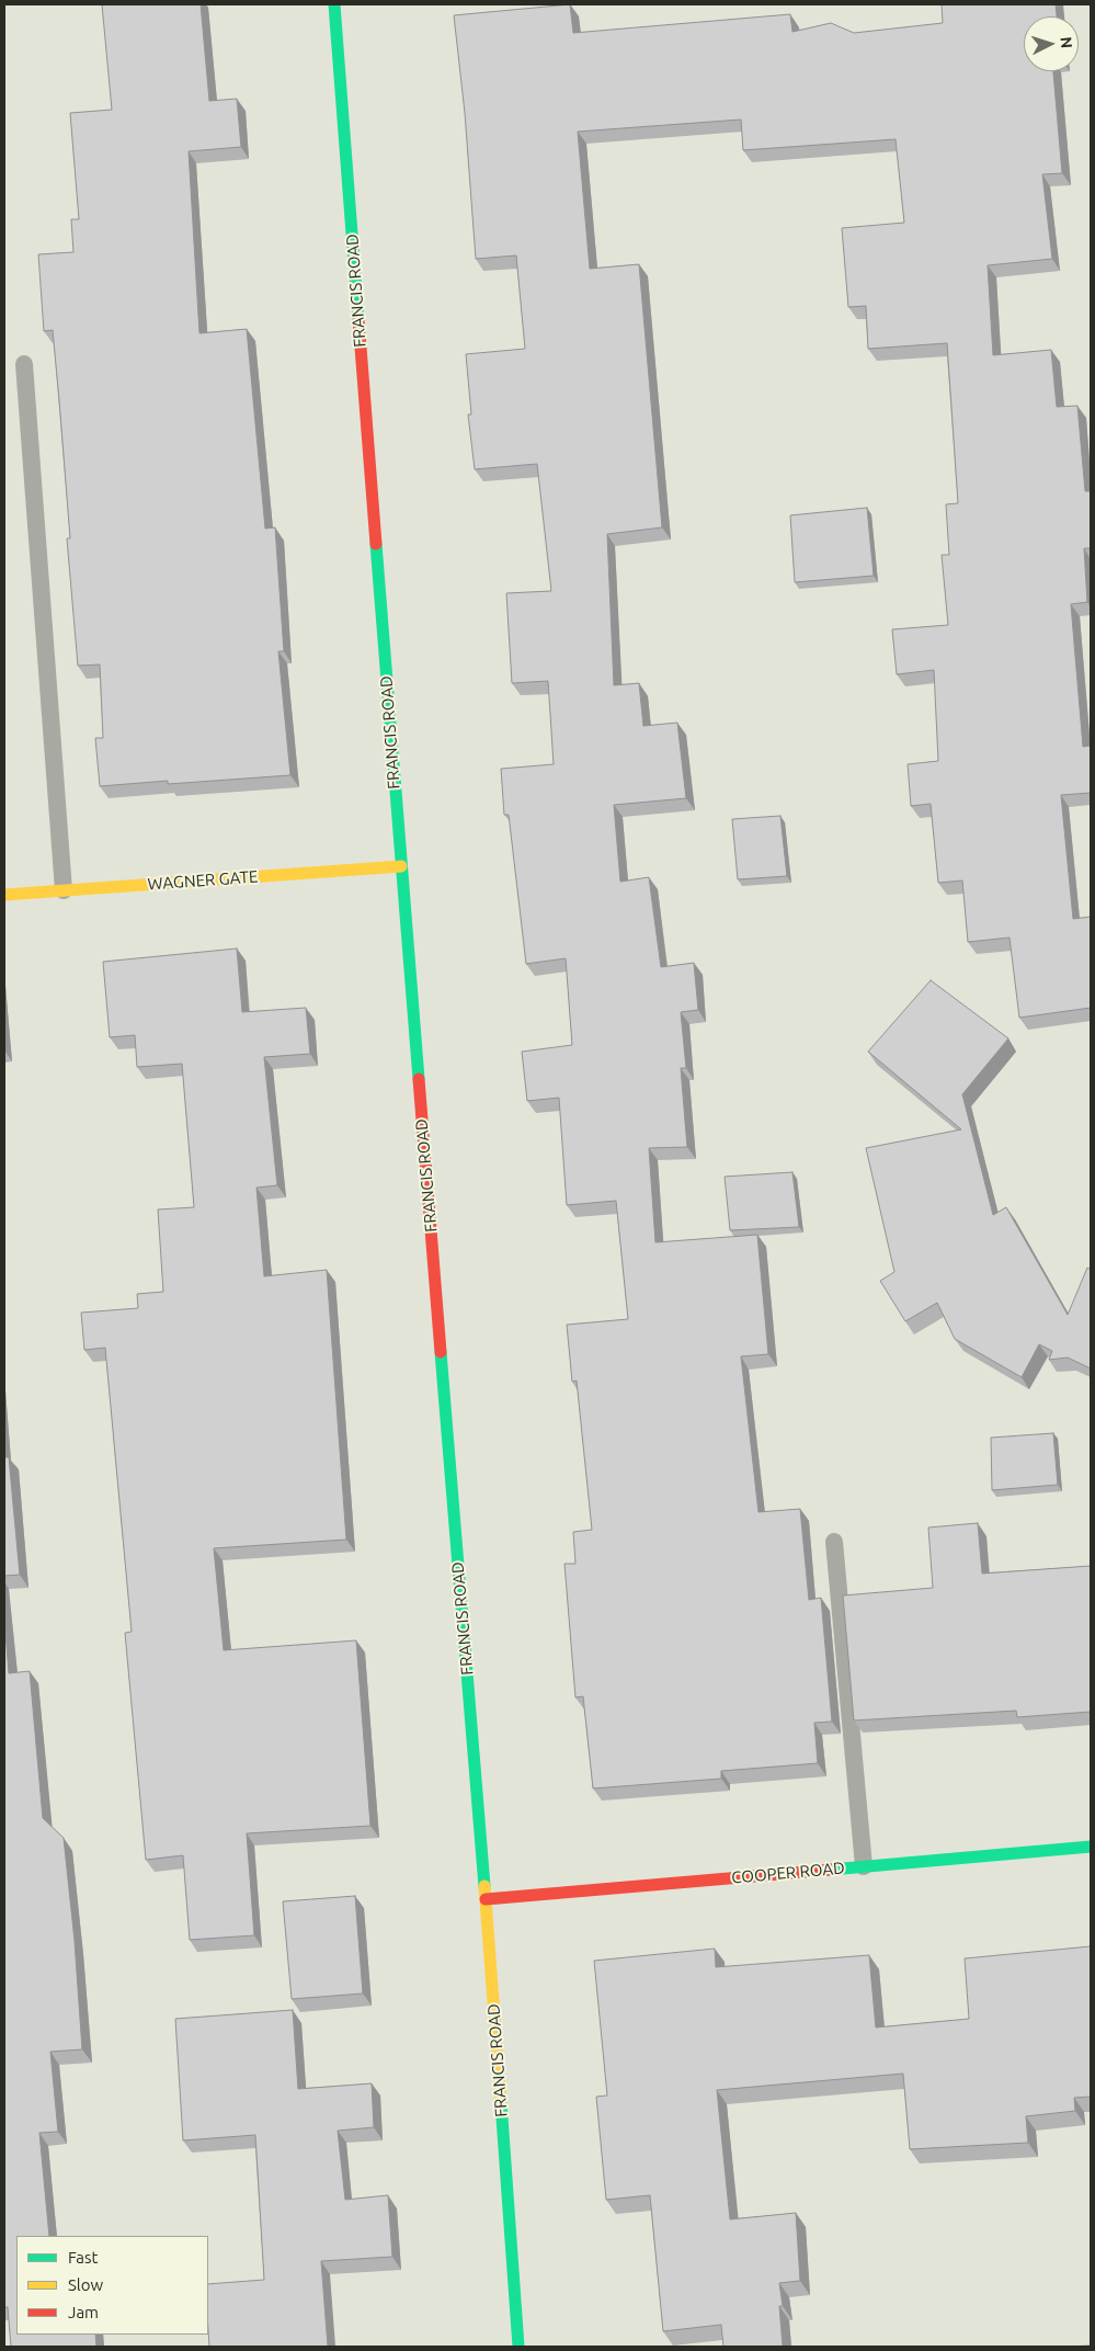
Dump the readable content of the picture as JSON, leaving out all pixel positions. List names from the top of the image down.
{
  "streets": {
    "street": ["FRANCIS ROAD", "WAGNER GATE", "COOPER ROAD"]
  },
  "crossings": [
    ["FRANCIS ROAD", "WAGNER GATE"],
    ["FRANCIS ROAD", "COOPER ROAD"]
  ],
  "legend": ["Fast", "Slow", "Jam"],
  "north": "right"
}
